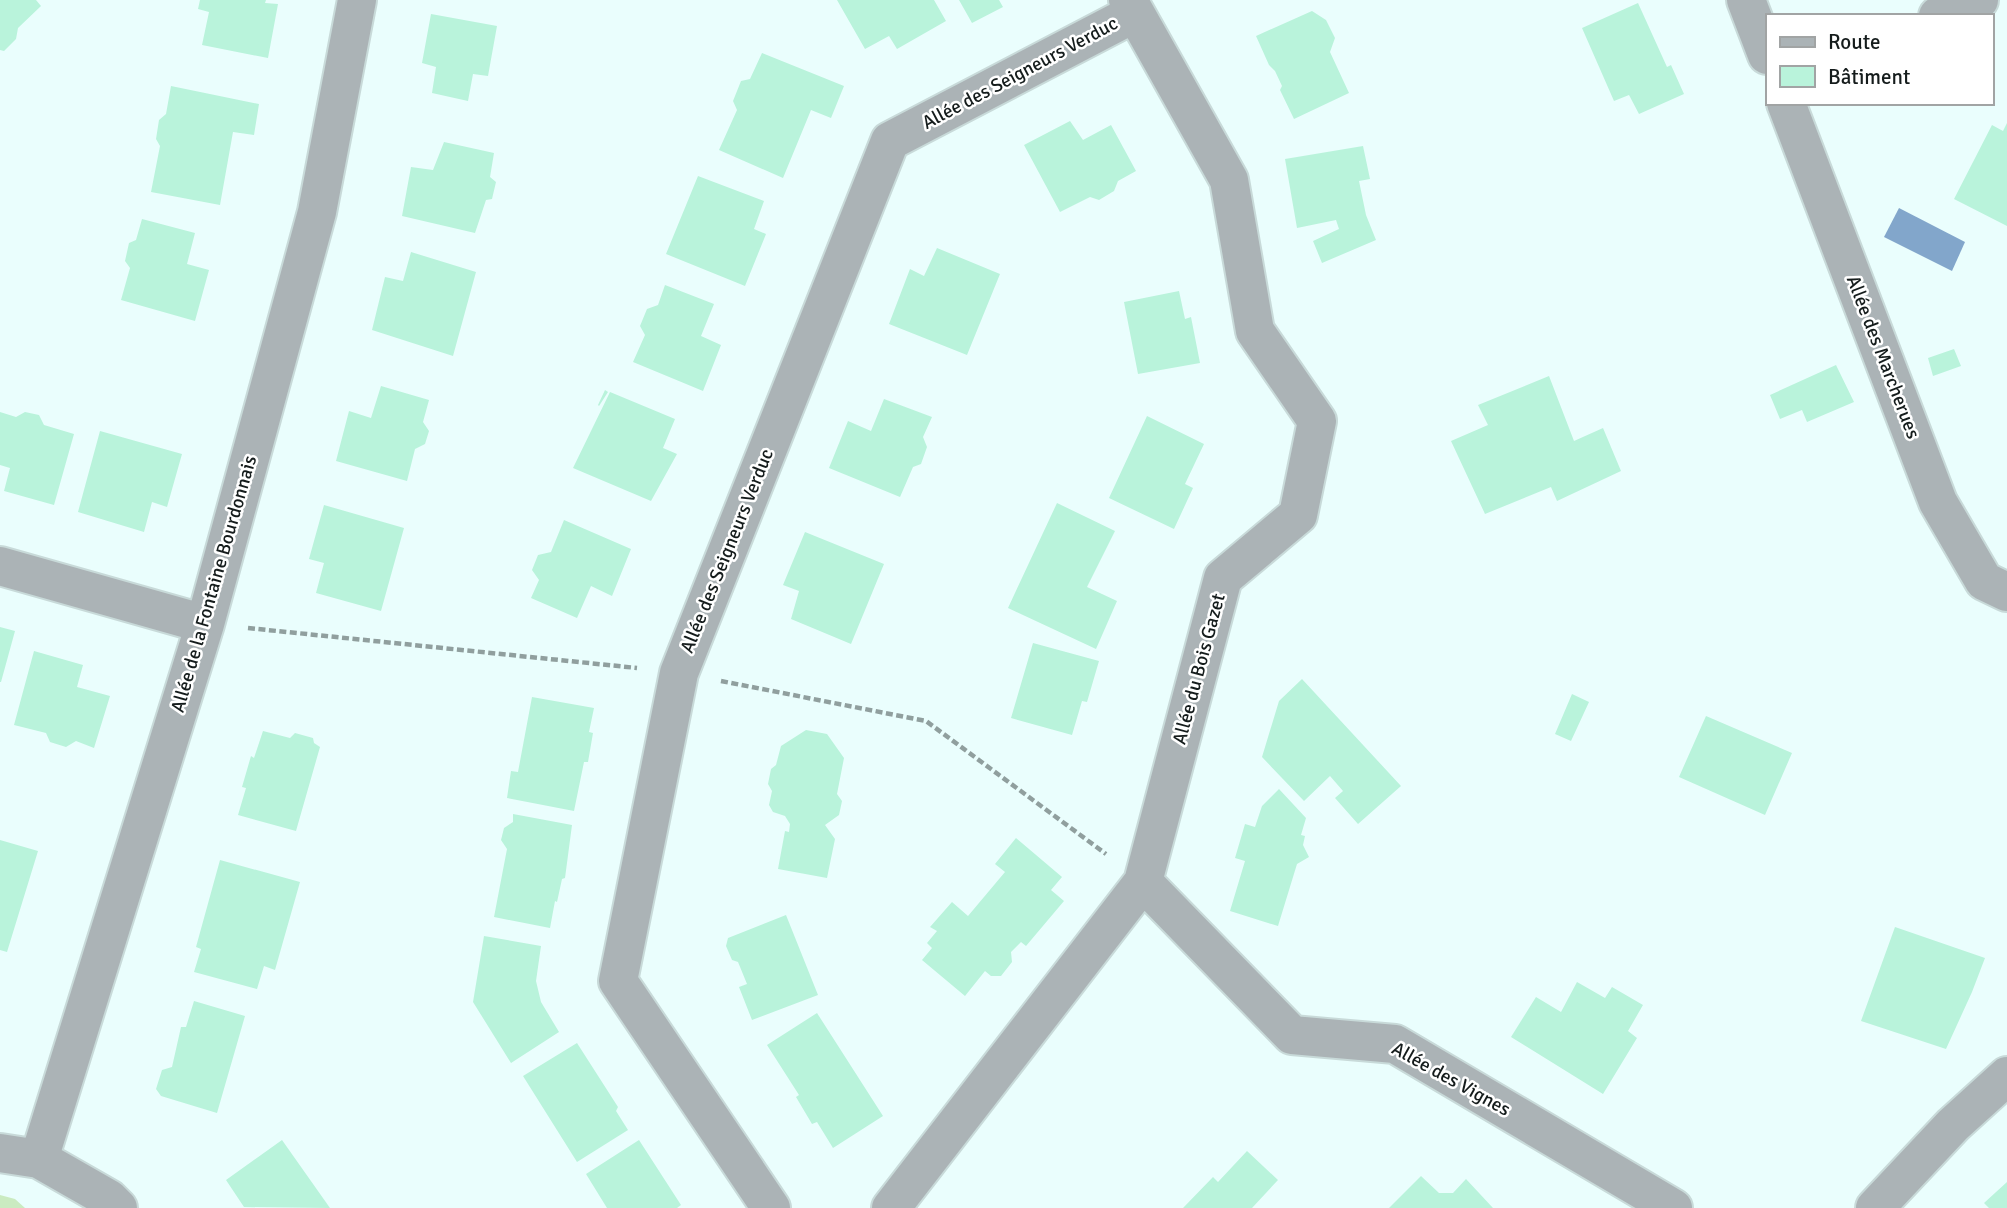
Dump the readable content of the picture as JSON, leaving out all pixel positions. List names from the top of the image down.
{
  "streets": {
    "street": [
      "Allée des Seigneurs Verduc",
      "Allée des Marcherues",
      "Allée de la Fontaine Bourdonnais",
      "Allée du Bois Gazet",
      "Allée des Vignes"
    ]
  },
  "crossings": [
    ["Allée des Seigneurs Verduc", "Allée du Bois Gazet"],
    ["Allée du Bois Gazet", "Allée des Vignes"]
  ],
  "legend": ["Route", "Bâtiment"]
}
